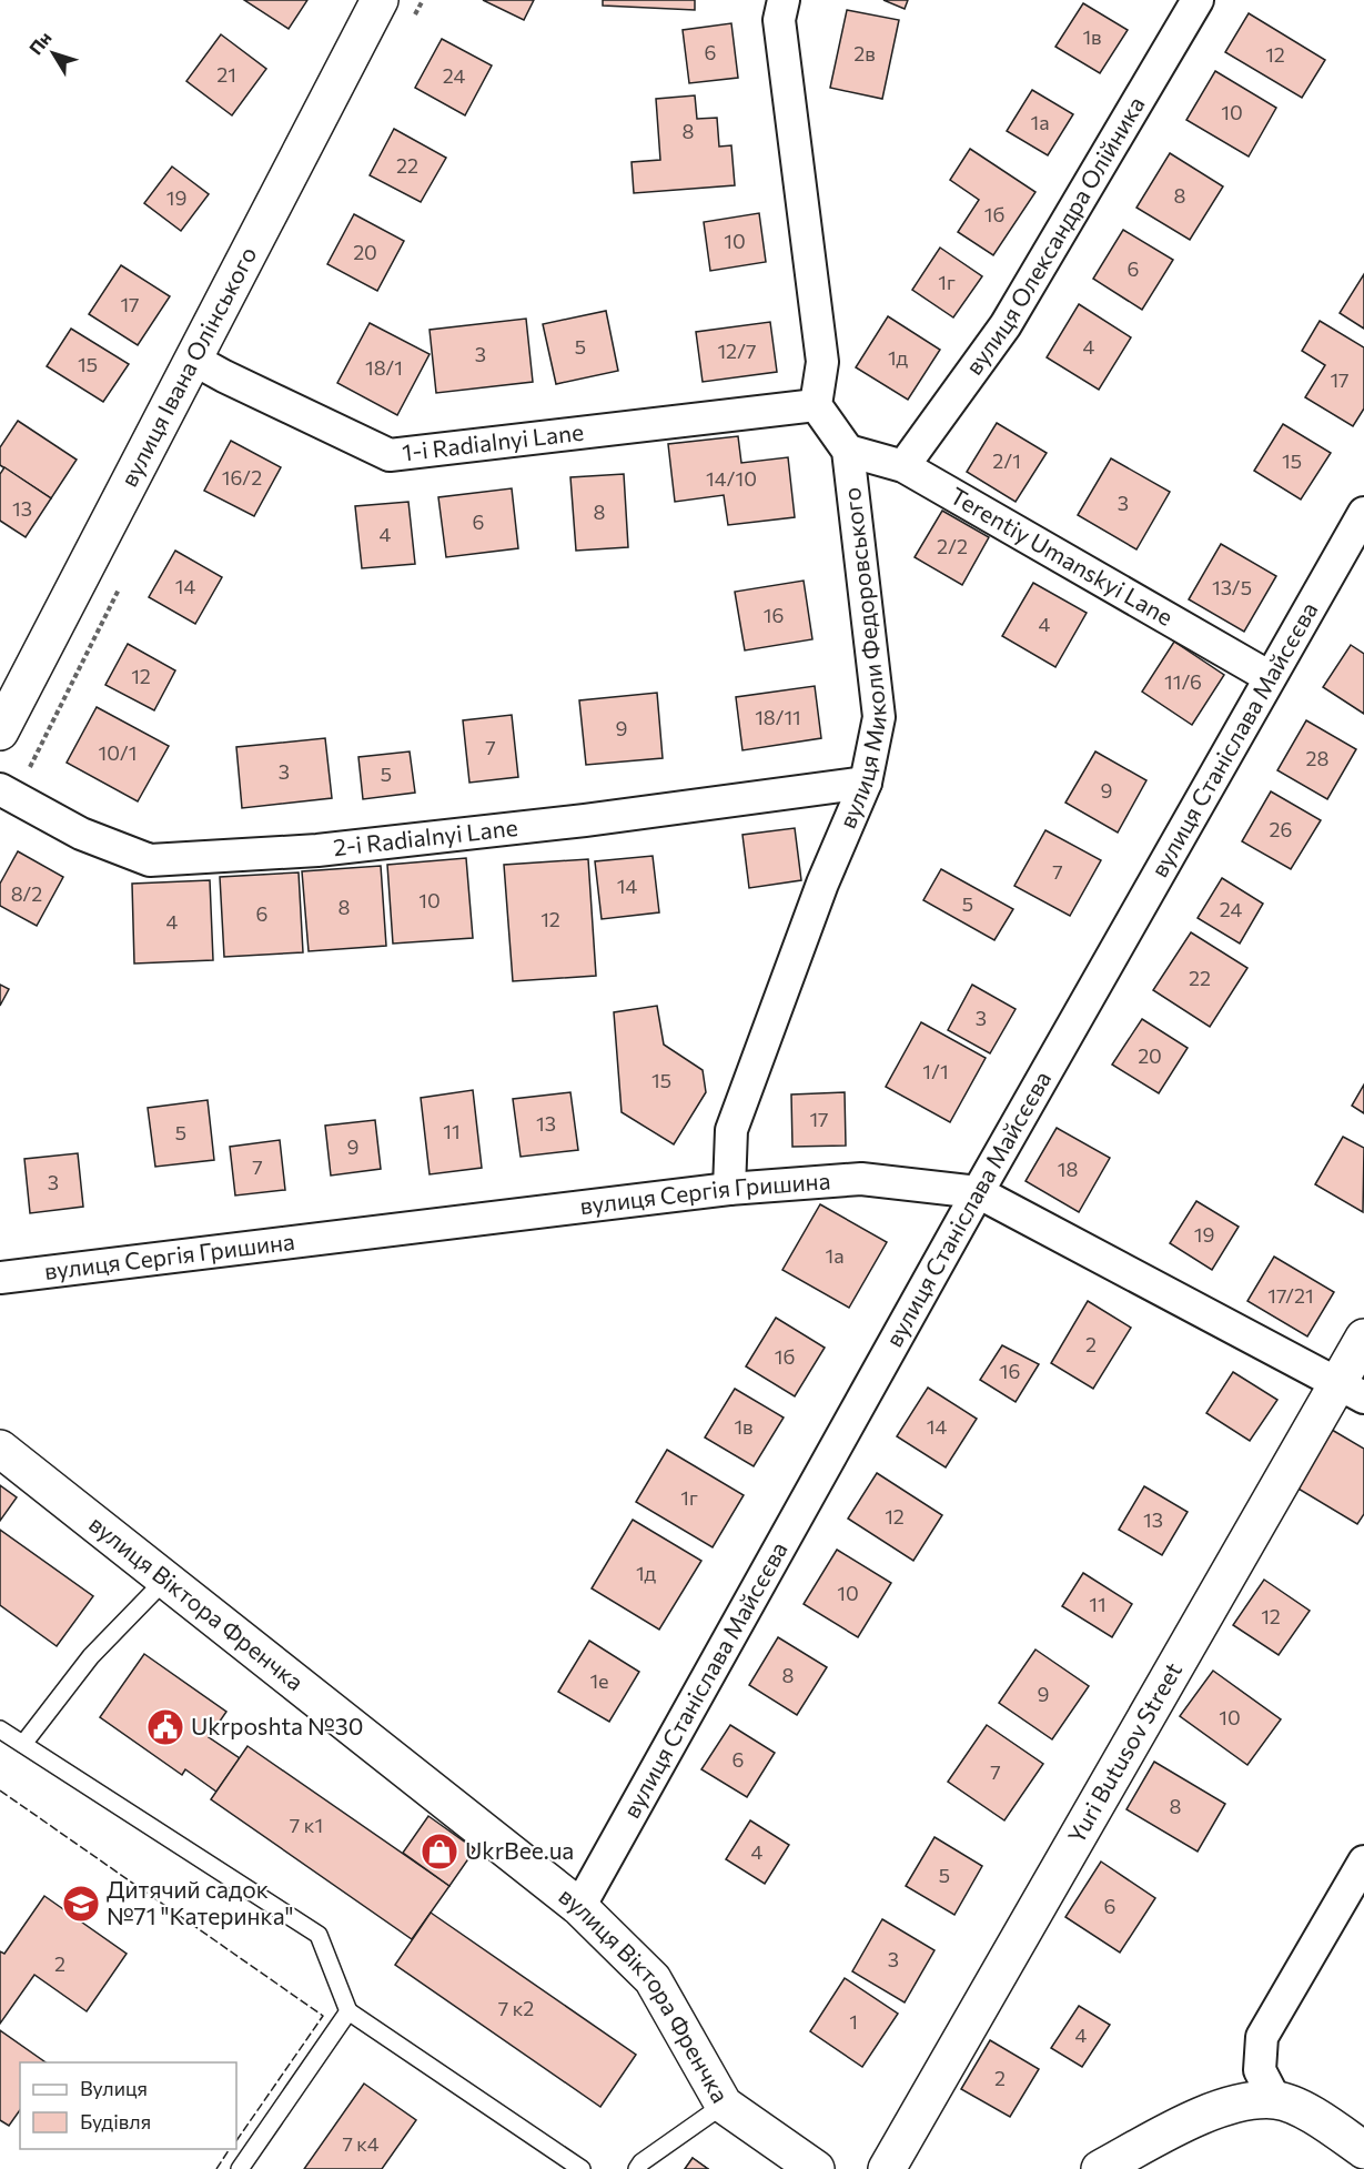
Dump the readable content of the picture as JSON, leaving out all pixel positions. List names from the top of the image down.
{
  "streets": {
    "street": [
      "вулиця Олександра Олійника",
      "вулиця Івана Олінського",
      "1-i Radialnyi Lane",
      "Terentiy Umanskyi Lane",
      "вулиця Миколи Федоровського",
      "вулиця Станіслава Майсєєва",
      "2-i Radialnyi Lane",
      "вулиця Сергія Гришина",
      "вулиця Віктора Френчка",
      "Yuri Butusov Street"
    ]
  },
  "crossings": [
    ["вулиця Олександра Олійника", "Terentiy Umanskyi Lane"],
    ["вулиця Івана Олінського", "1-i Radialnyi Lane"],
    ["1-i Radialnyi Lane", "вулиця Миколи Федоровського"],
    ["Terentiy Umanskyi Lane", "вулиця Миколи Федоровського"],
    ["Terentiy Umanskyi Lane", "вулиця Станіслава Майсєєва"],
    ["вулиця Миколи Федоровського", "2-i Radialnyi Lane"],
    ["вулиця Миколи Федоровського", "вулиця Сергія Гришина"],
    ["вулиця Станіслава Майсєєва", "вулиця Сергія Гришина"],
    ["вулиця Станіслава Майсєєва", "вулиця Віктора Френчка"],
    ["вулиця Сергія Гришина", "Yuri Butusov Street"]
  ],
  "places": {
    "public building": ["Ukrposhta №30"],
    "shop": ["UkrBee.ua"],
    "school or university": ["Дитячий садок №71 \"Катеринка\""]
  },
  "house_numbers": [
    "1в",
    "6",
    "2в",
    "12",
    "21",
    "24",
    "10",
    "1а",
    "8",
    "22",
    "8",
    "19",
    "1б",
    "10",
    "20",
    "6",
    "1г",
    "17",
    "5",
    "4",
    "12/7",
    "3",
    "1д",
    "15",
    "18/1",
    "17",
    "2/1",
    "15",
    "16/2",
    "14/10",
    "3",
    "13",
    "8",
    "6",
    "4",
    "2/2",
    "14",
    "13/5",
    "16",
    "4",
    "12",
    "11/6",
    "18/11",
    "9",
    "7",
    "10/1",
    "28",
    "3",
    "5",
    "9",
    "26",
    "7",
    "14",
    "8/2",
    "10",
    "5",
    "8",
    "24",
    "6",
    "12",
    "4",
    "22",
    "3",
    "20",
    "1/1",
    "15",
    "17",
    "13",
    "11",
    "5",
    "9",
    "7",
    "18",
    "3",
    "19",
    "1а",
    "17/21",
    "2",
    "1б",
    "16",
    "1в",
    "14",
    "1г",
    "12",
    "13",
    "1д",
    "10",
    "11",
    "12",
    "8",
    "1е",
    "9",
    "10",
    "6",
    "7",
    "8",
    "7 к1",
    "4",
    "5",
    "6",
    "3",
    "2",
    "7 к2",
    "1",
    "4",
    "2",
    "7 к4"
  ],
  "legend": ["Вулиця", "Будівля"],
  "north": "top left"
}
